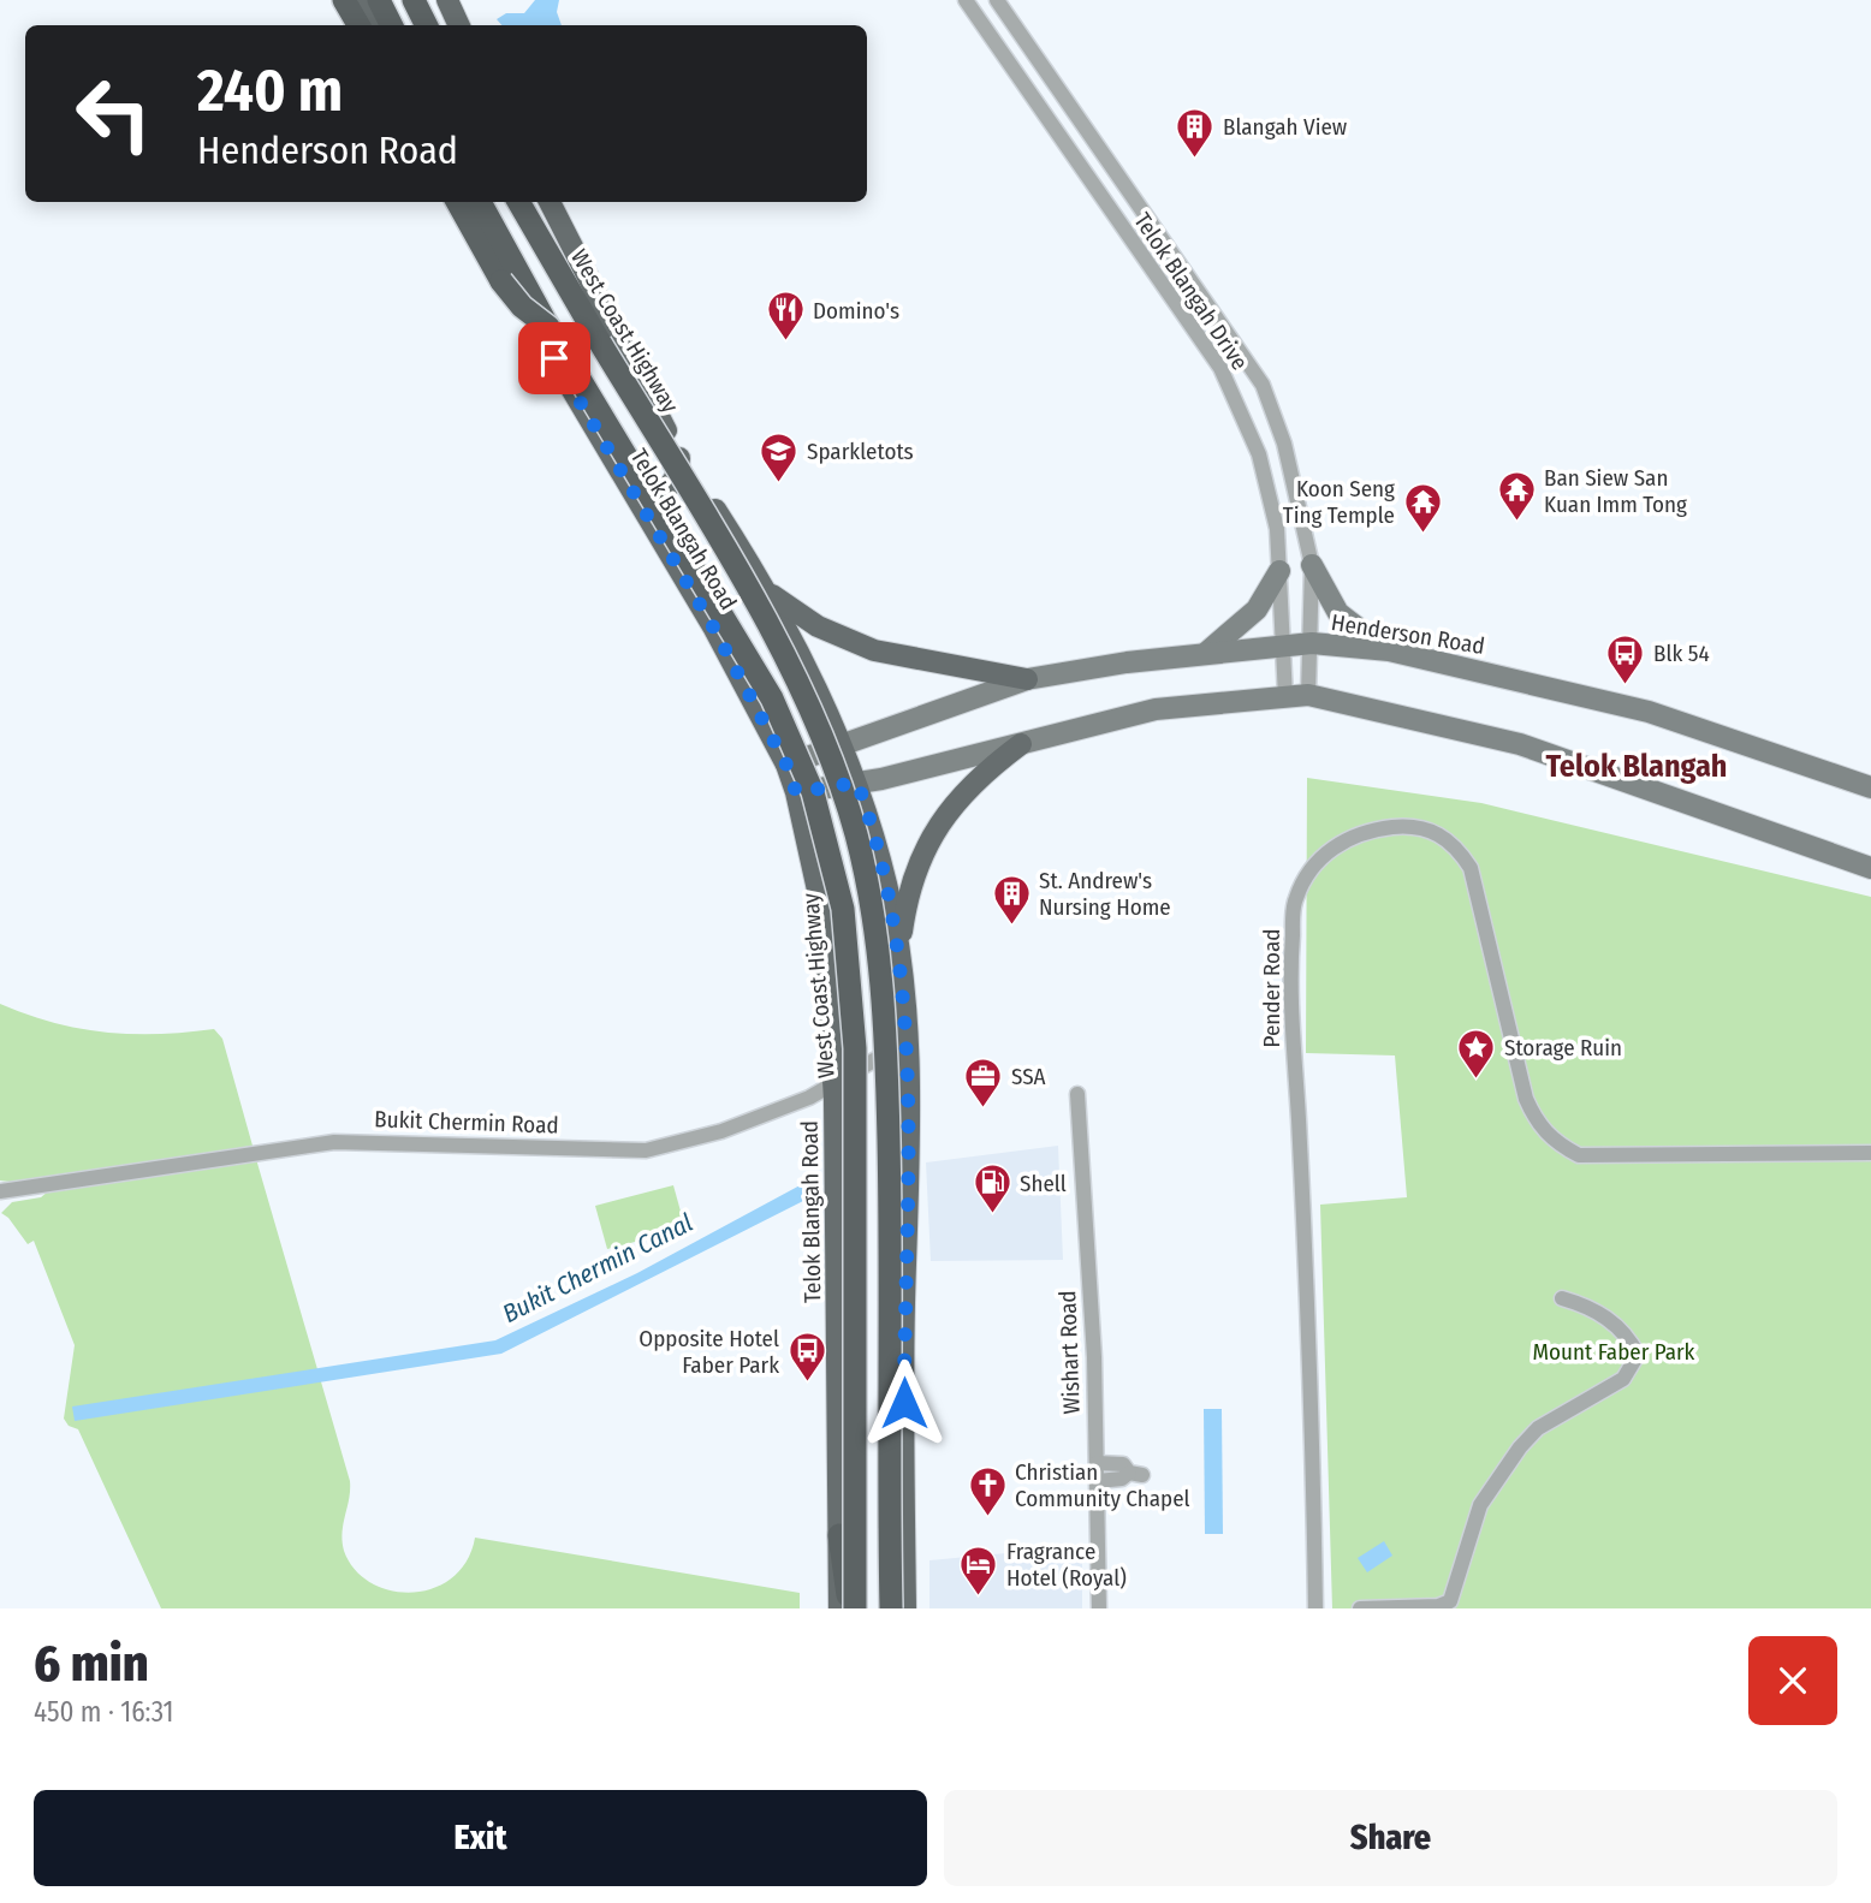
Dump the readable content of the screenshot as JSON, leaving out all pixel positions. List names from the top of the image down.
{
  "streets": {
    "highway": ["West Coast Highway"],
    "main road": ["Telok Blangah Road", "Henderson Road"],
    "street": [
      "Telok Blangah Drive",
      "Pender Road",
      "Bukit Chermin Road",
      "Wishart Road"
    ]
  },
  "crossings": [
    ["Telok Blangah Drive", "Henderson Road"],
    ["Telok Blangah Road", "Henderson Road"],
    ["Telok Blangah Road", "Bukit Chermin Road"]
  ],
  "districts": ["Telok Blangah"],
  "water": ["Bukit Chermin Canal"],
  "parks": ["Mount Faber Park"],
  "places": {
    "building": ["Blangah View", "St. Andrew's Nursing Home"],
    "restaurant": ["Domino's"],
    "school or university": ["Sparkletots"],
    "temple": ["Ban Siew San Kuan Imm Tong", "Koon Seng Ting Temple"],
    "bus stop": ["Blk 54", "Opposite Hotel Faber Park"],
    "place": ["Storage Ruin"],
    "office": ["SSA"],
    "fuel station": ["Shell"],
    "church": ["Christian Community Chapel"],
    "hotel": ["Fragrance Hotel (Royal)"]
  },
  "page": {
    "turn": ["240 m", "Henderson Road"],
    "heading": ["6 min", "450 m · 16:31"],
    "buttons": ["Exit", "Share"]
  }
}
